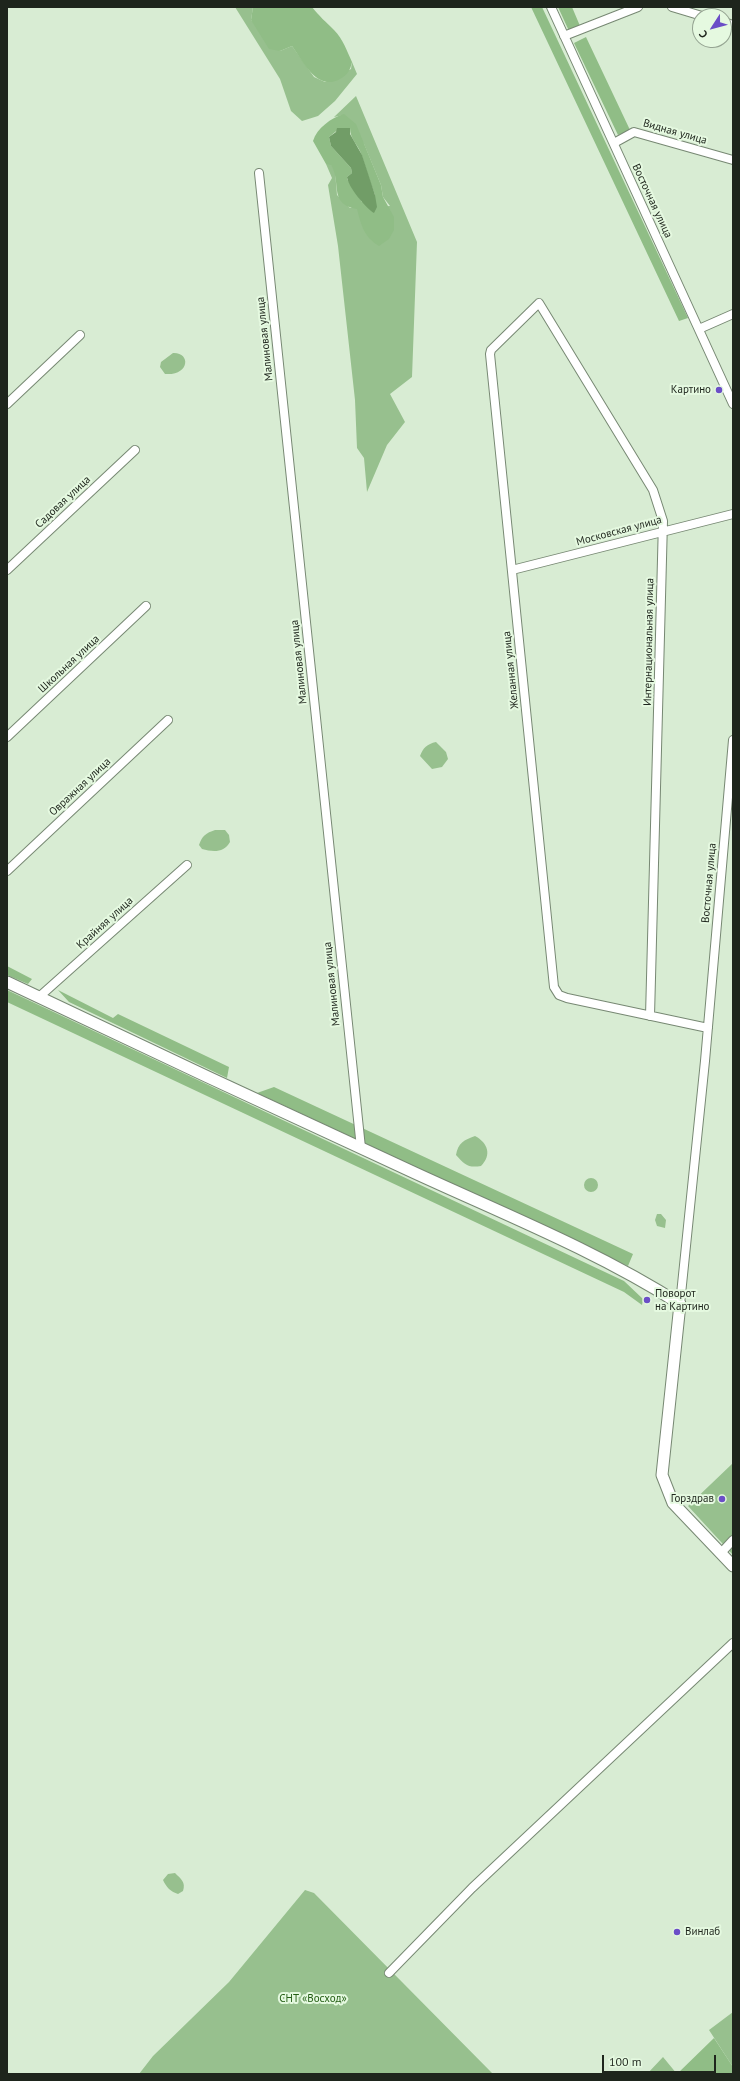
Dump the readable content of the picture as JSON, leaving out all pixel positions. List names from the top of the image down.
{
  "streets": {
    "street": [
      "Видная улица",
      "Восточная улица",
      "Малиновая улица",
      "Садовая улица",
      "Московская улица",
      "Интернациональная улица",
      "Школьная улица",
      "Желанная улица",
      "Овражная улица",
      "Крайняя улица"
    ]
  },
  "crossings": [
    ["Видная улица", "Восточная улица"],
    ["Московская улица", "Интернациональная улица"],
    ["Московская улица", "Желанная улица"],
    ["Интернациональная улица", "Желанная улица"]
  ],
  "parks": ["СНТ «Восход»"],
  "places": [
    "Картино",
    "Поворот на Картино",
    "Горздрав",
    "Винлаб"
  ],
  "scale_bar": "100 m",
  "north": "bottom left"
}
